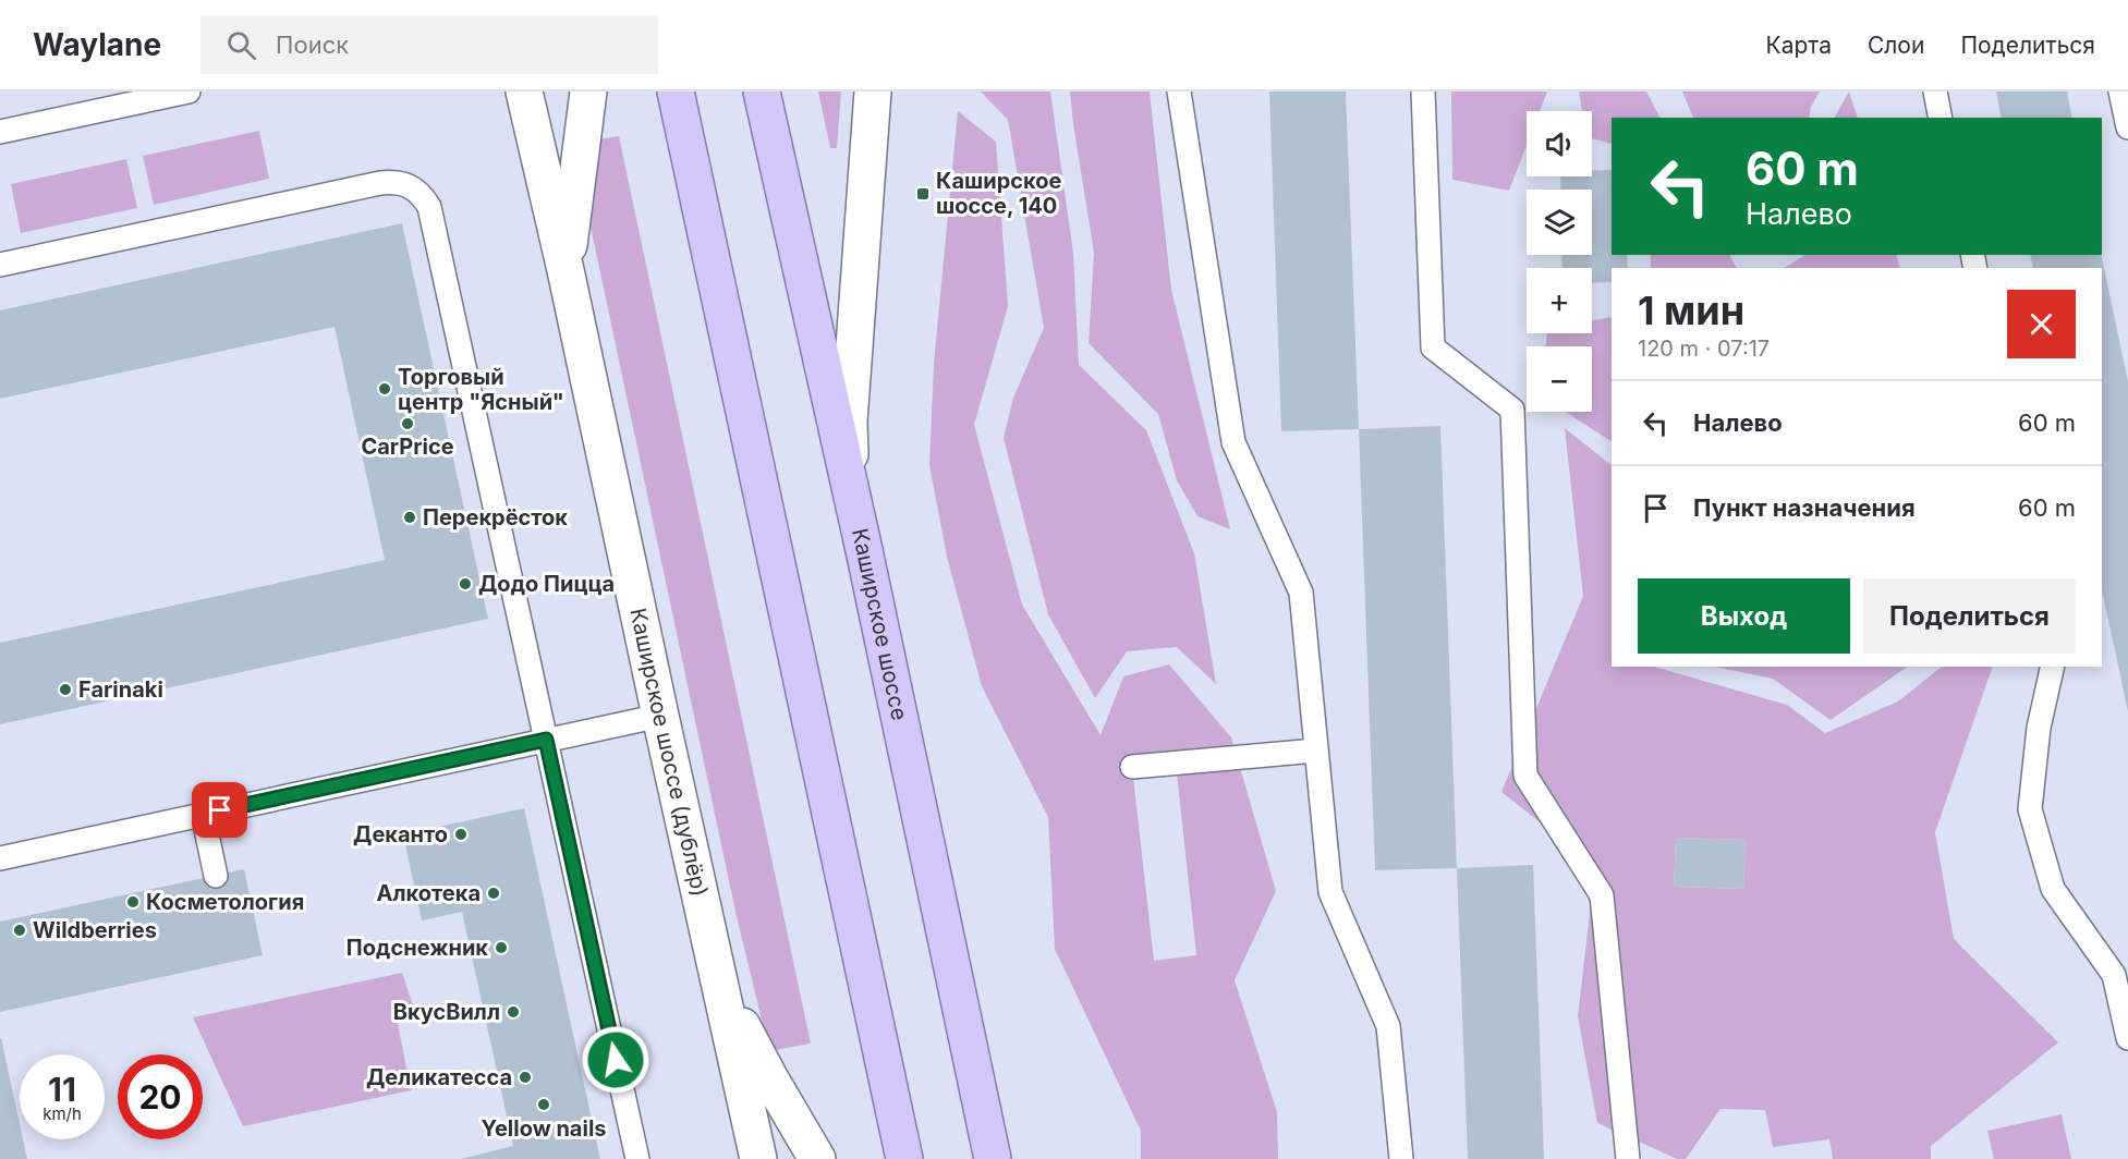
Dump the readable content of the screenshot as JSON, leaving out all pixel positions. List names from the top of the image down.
{
  "streets": {
    "main road": ["Каширское шоссе", "Каширское шоссе (дублёр)"]
  },
  "places": {
    "transit": ["Каширское шоссе, 140"],
    "other": [
      "Торговый центр \"Ясный\"",
      "CarPrice",
      "Перекрёсток",
      "Додо Пицца",
      "Farinaki",
      "Деканто",
      "Алкотека",
      "Косметология",
      "Wildberries",
      "Подснежник",
      "ВкусВилл",
      "Деликатесса",
      "Yellow nails"
    ]
  },
  "page": {
    "header": "Waylane",
    "search": "Поиск",
    "nav": ["Карта", "Слои", "Поделиться"],
    "map_buttons": ["+", "−"],
    "turn": ["60 m", "Налево"],
    "heading": ["1 мин", "120 m · 07:17"],
    "list": [
      {
        "name": "Налево",
        "value": "60 m"
      },
      {
        "name": "Пункт назначения",
        "value": "60 m"
      }
    ],
    "buttons": ["Выход", "Поделиться"],
    "speed": "11 km/h",
    "limit": "20"
  }
}
